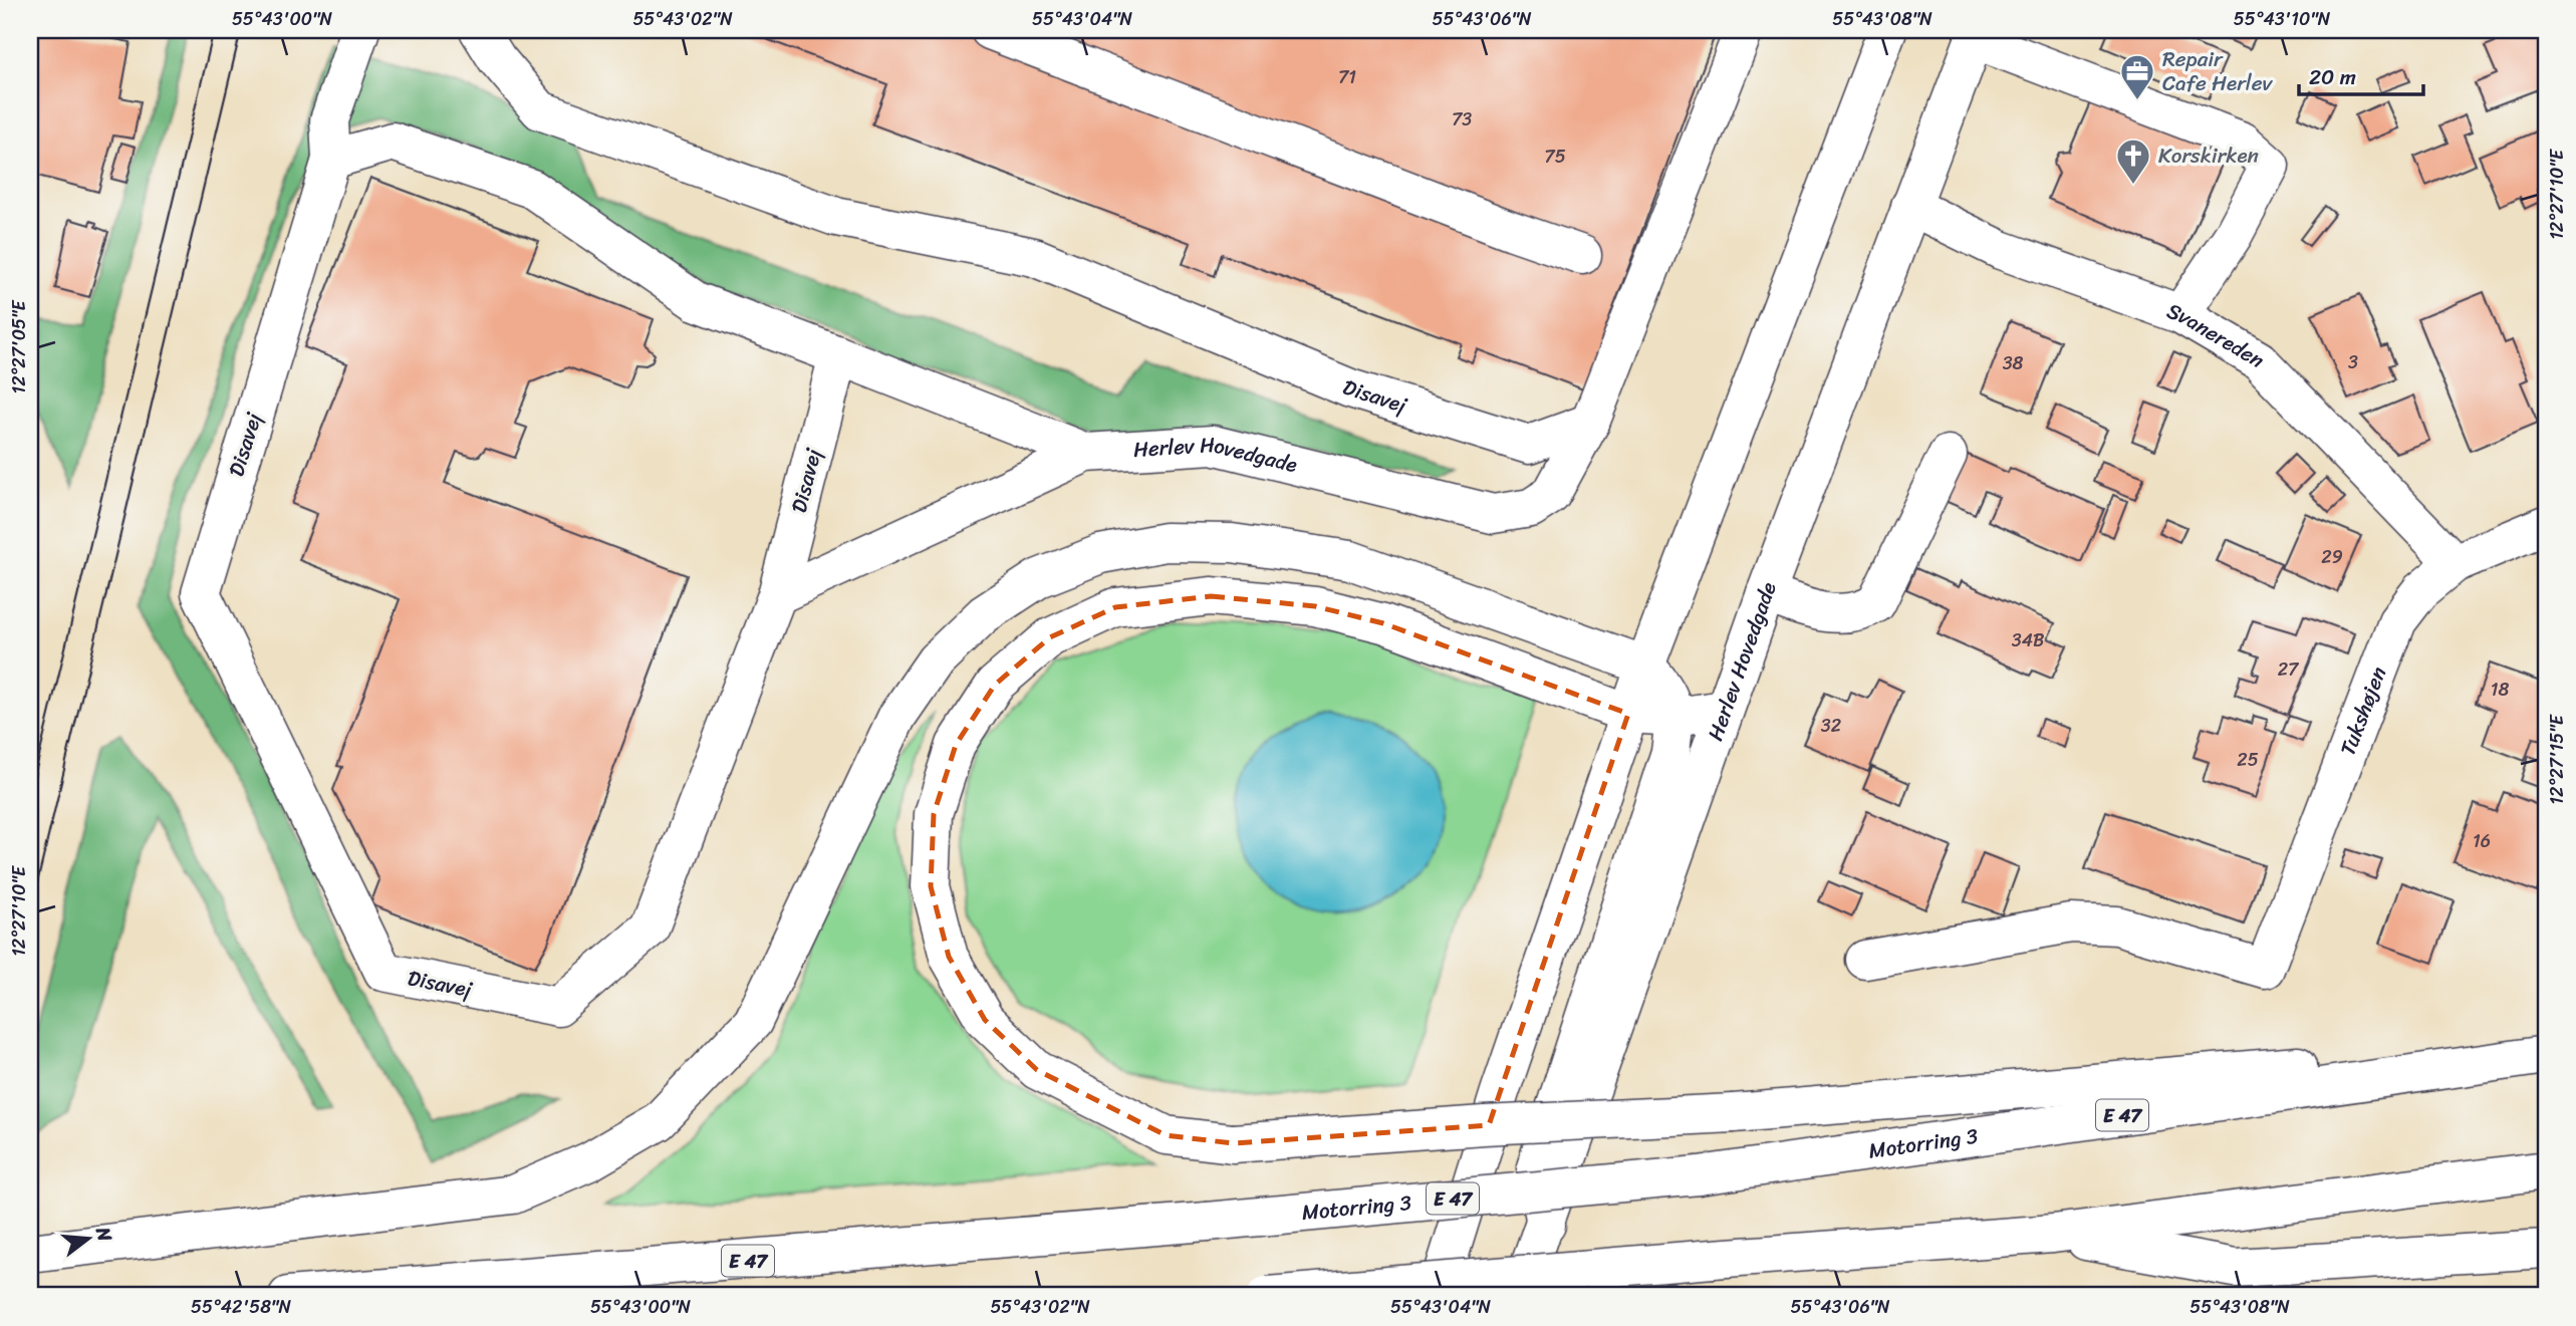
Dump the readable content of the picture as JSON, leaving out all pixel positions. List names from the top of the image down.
{
  "streets": {
    "main road": [
      "Svanereden",
      "Disavej",
      "Herlev Hovedgade",
      "Tukshøjen",
      "E 47",
      "Motorring 3"
    ]
  },
  "crossings": [
    ["Svanereden", "Herlev Hovedgade"],
    ["Svanereden", "Tukshøjen"],
    ["Disavej", "Herlev Hovedgade"]
  ],
  "places": {
    "office": ["Repair Cafe Herlev"],
    "church": ["Korskirken"]
  },
  "house_numbers": [
    "71",
    "73",
    "75",
    "3",
    "38",
    "29",
    "34B",
    "27",
    "18",
    "32",
    "25",
    "16"
  ],
  "scale_bar": "20 m",
  "north": "right",
  "coordinates": [
    "55°43'00\"N",
    "55°43'02\"N",
    "55°43'04\"N",
    "55°43'06\"N",
    "55°43'08\"N",
    "55°43'10\"N",
    "12°27'10\"E",
    "12°27'05\"E",
    "12°27'15\"E",
    "55°42'58\"N"
  ]
}
